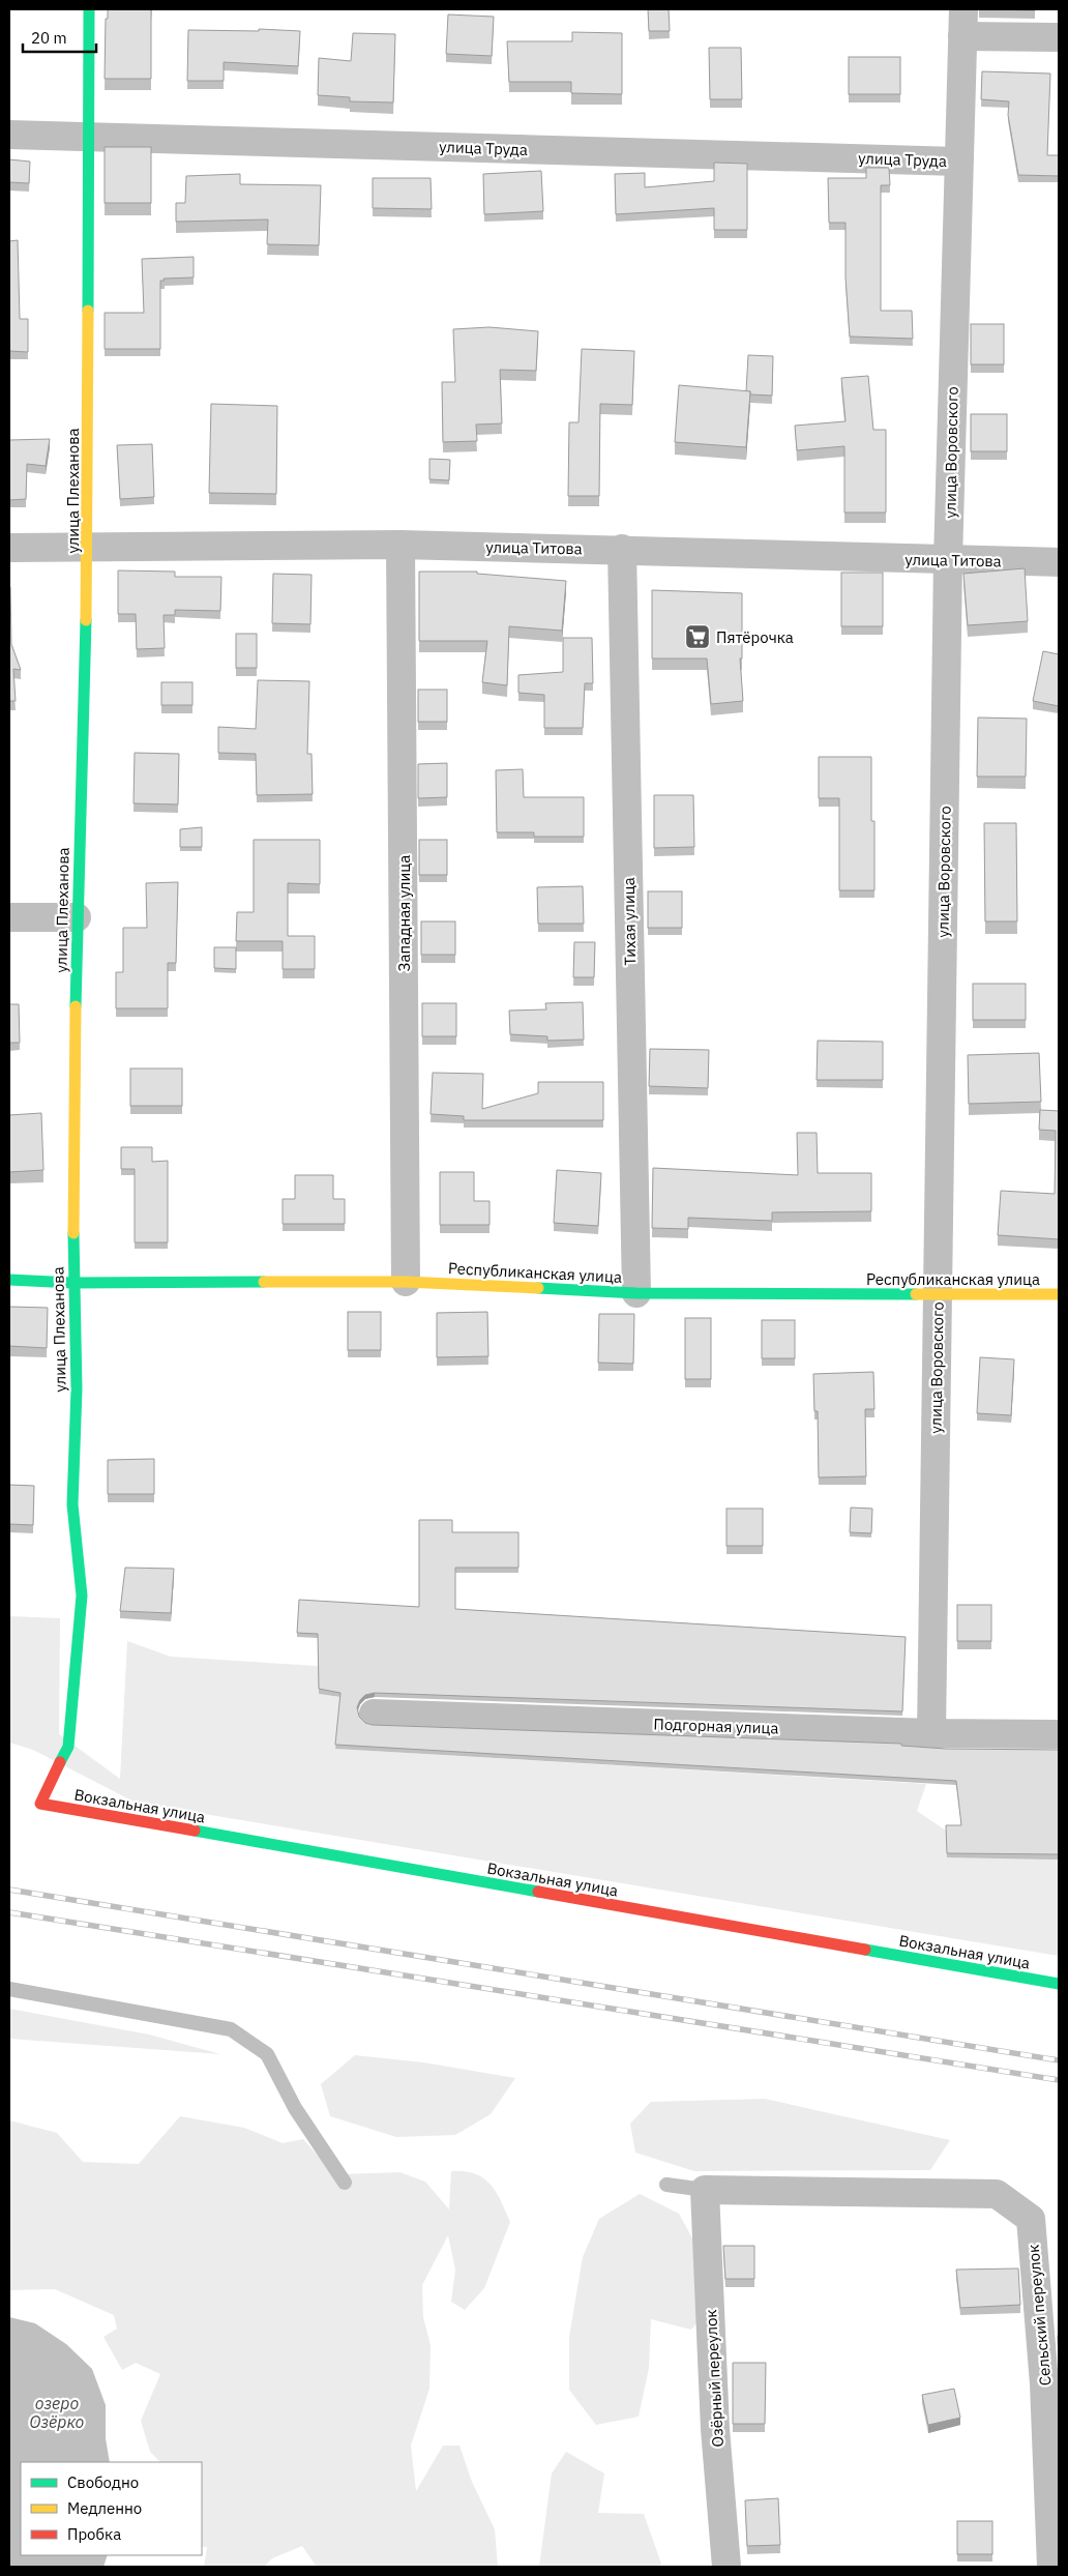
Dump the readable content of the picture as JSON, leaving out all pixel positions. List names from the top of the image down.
{
  "streets": {
    "street": [
      "улица Труда",
      "улица Воровского",
      "улица Плеханова",
      "улица Титова",
      "Западная улица",
      "Тихая улица",
      "Республиканская улица",
      "Подгорная улица",
      "Вокзальная улица",
      "Сельский переулок",
      "Озёрный переулок"
    ]
  },
  "crossings": [
    ["улица Труда", "улица Воровского"],
    ["улица Труда", "улица Плеханова"],
    ["улица Воровского", "улица Титова"],
    ["улица Воровского", "Республиканская улица"],
    ["улица Воровского", "Подгорная улица"],
    ["улица Плеханова", "улица Титова"],
    ["улица Плеханова", "Республиканская улица"],
    ["улица Плеханова", "Вокзальная улица"],
    ["улица Титова", "Западная улица"],
    ["улица Титова", "Тихая улица"],
    ["Западная улица", "Республиканская улица"],
    ["Тихая улица", "Республиканская улица"],
    ["Сельский переулок", "Озёрный переулок"]
  ],
  "water": ["озеро Озёрко"],
  "places": {
    "supermarket": ["Пятёрочка"]
  },
  "legend": ["Свободно", "Медленно", "Пробка"],
  "scale_bar": "20 m"
}
